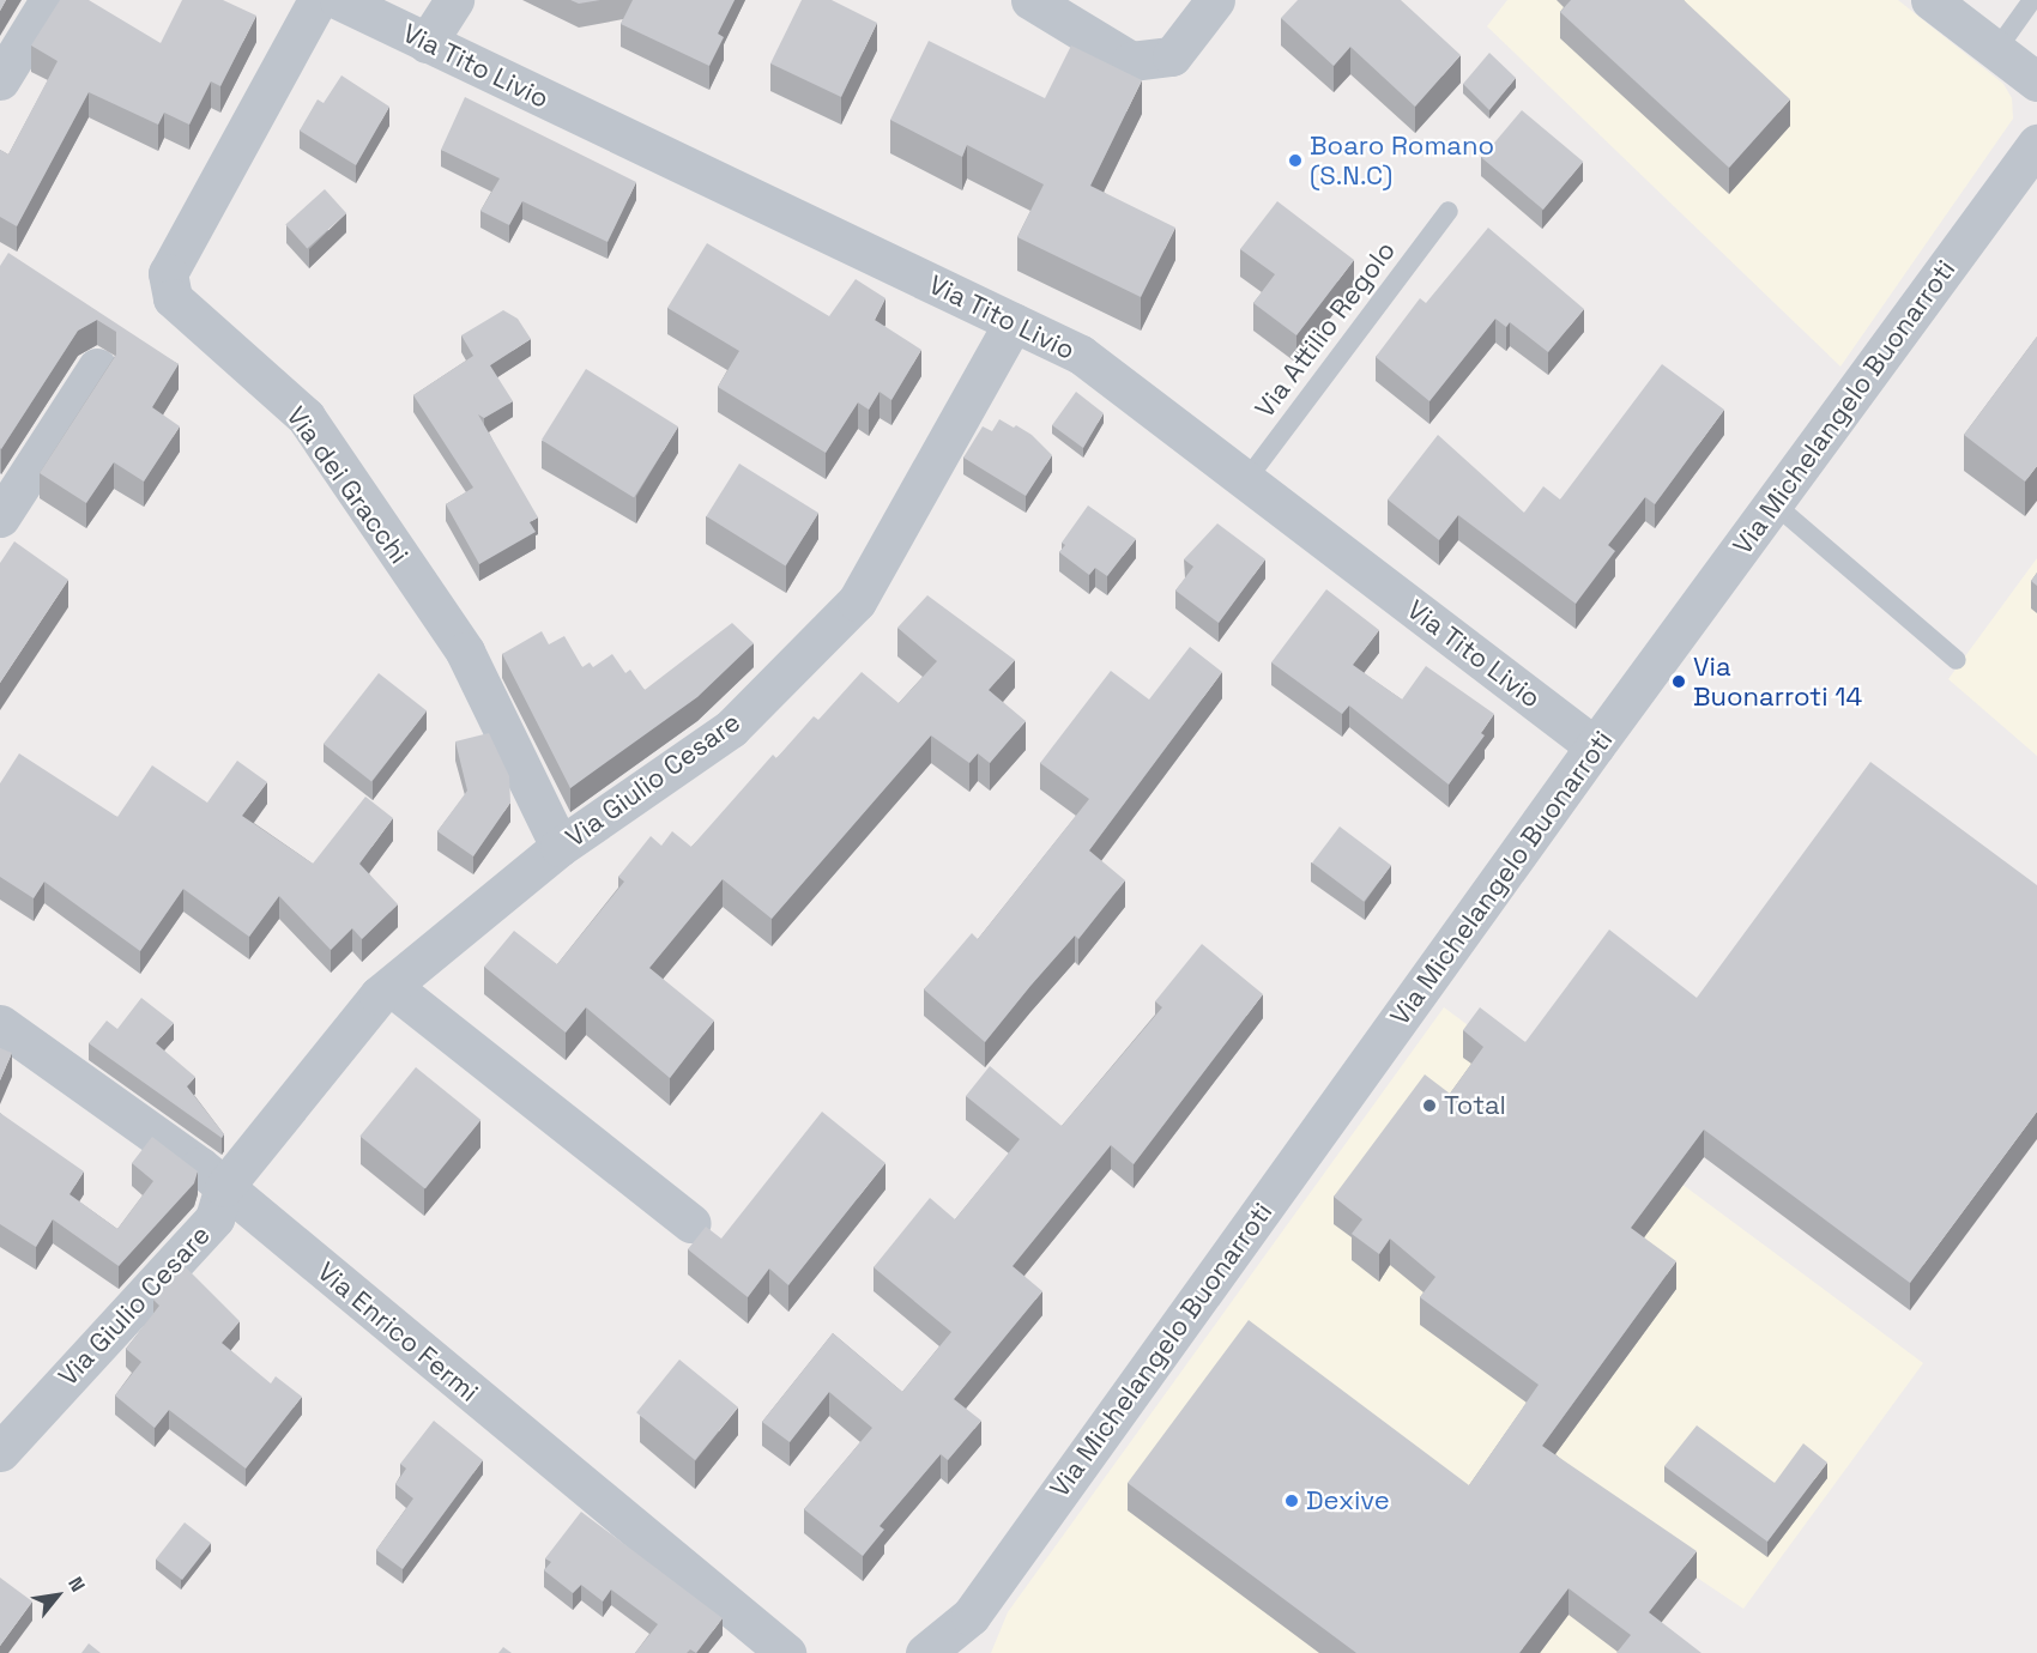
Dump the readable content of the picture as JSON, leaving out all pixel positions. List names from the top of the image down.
{
  "streets": {
    "street": [
      "Via Tito Livio",
      "Via Michelangelo Buonarroti",
      "Via dei Gracchi",
      "Via Giulio Cesare",
      "Via Enrico Fermi"
    ],
    "lane": ["Via Attilio Regolo"]
  },
  "crossings": [
    ["Via Tito Livio", "Via Attilio Regolo"],
    ["Via Tito Livio", "Via Michelangelo Buonarroti"],
    ["Via Tito Livio", "Via Giulio Cesare"],
    ["Via dei Gracchi", "Via Giulio Cesare"],
    ["Via Giulio Cesare", "Via Enrico Fermi"]
  ],
  "places": [
    "Boaro Romano (S.N.C)",
    "Via Buonarroti 14",
    "Total",
    "Dexive"
  ],
  "north": "top right"
}
